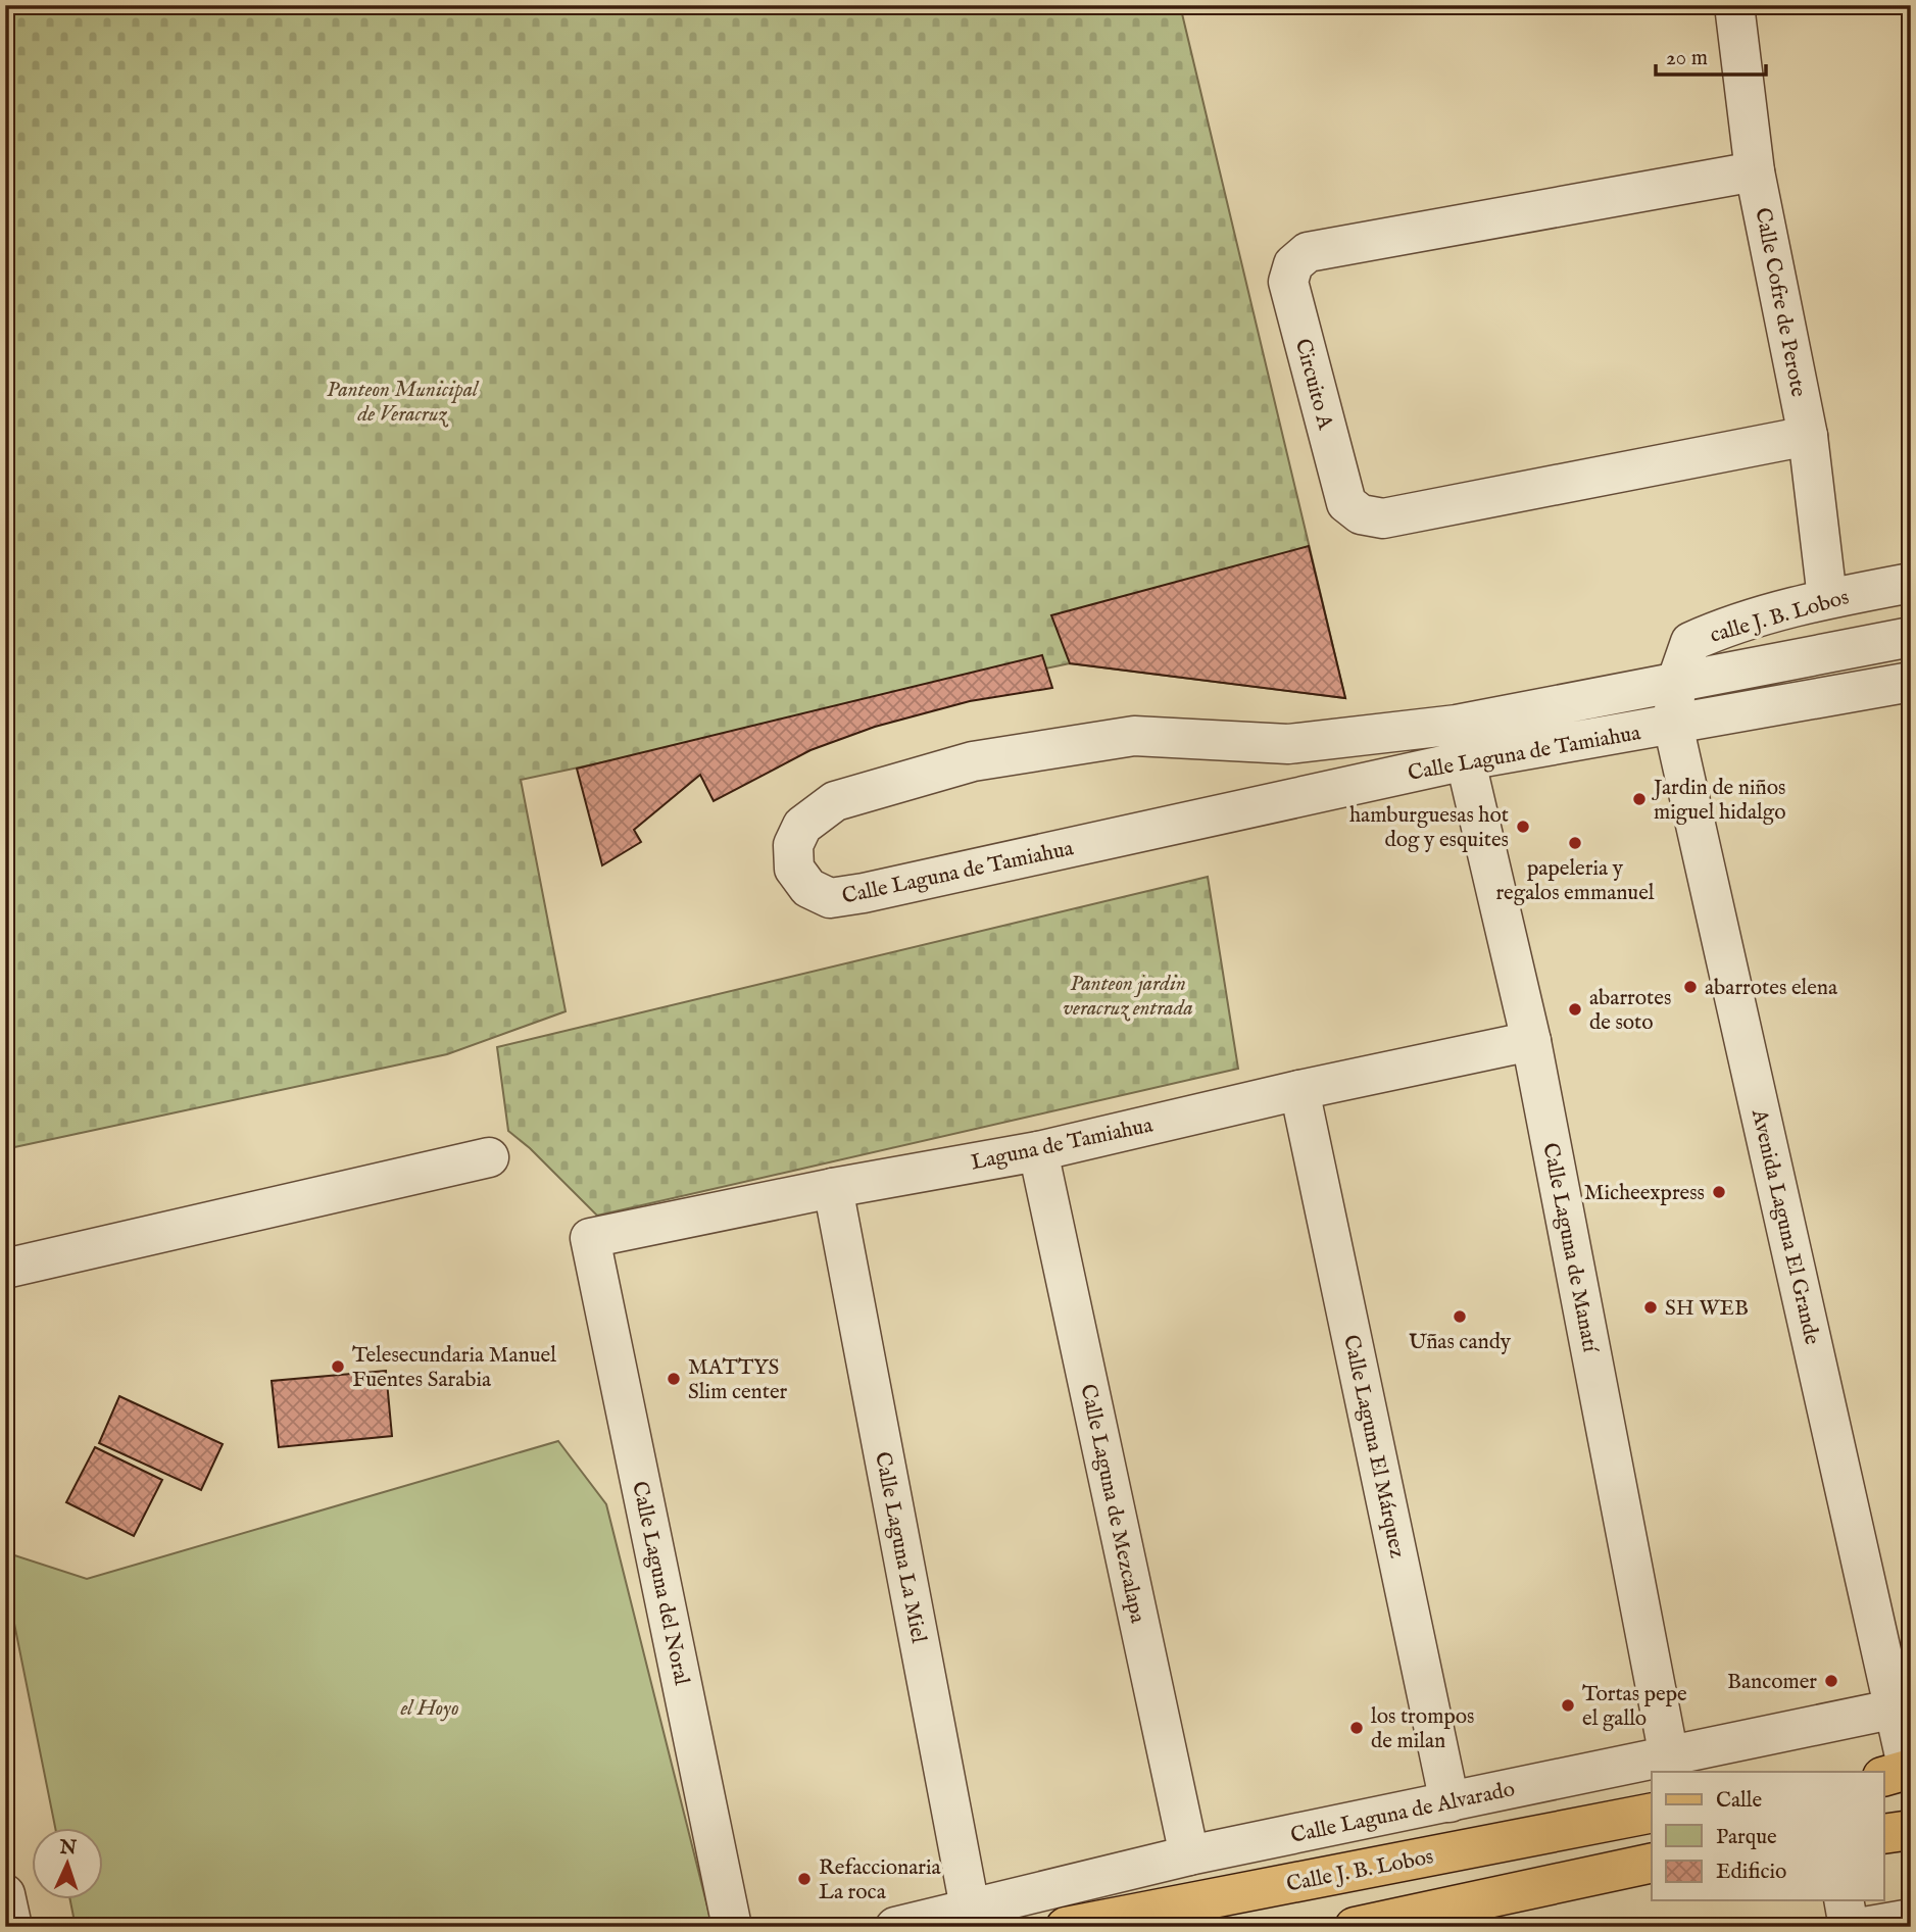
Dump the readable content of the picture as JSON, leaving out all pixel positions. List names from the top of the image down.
{
  "streets": {
    "main road": ["Calle J. B. Lobos"],
    "street": [
      "Calle Cofre de Perote",
      "Circuito A",
      "calle J. B. Lobos",
      "Calle Laguna de Tamiahua",
      "Laguna de Tamiahua",
      "Avenida Laguna El Grande",
      "Calle Laguna de Manatí",
      "Calle Laguna El Márquez",
      "Calle Laguna de Mezcalapa",
      "Calle Laguna La Miel",
      "Calle Laguna del Noral",
      "Calle Laguna de Alvarado"
    ]
  },
  "crossings": [
    ["Calle Cofre de Perote", "Circuito A"],
    ["Calle Cofre de Perote", "calle J. B. Lobos"],
    ["calle J. B. Lobos", "Calle Laguna de Tamiahua"],
    ["calle J. B. Lobos", "Avenida Laguna El Grande"],
    ["Calle Laguna de Tamiahua", "Avenida Laguna El Grande"],
    ["Calle Laguna de Tamiahua", "Calle Laguna de Manatí"],
    ["Laguna de Tamiahua", "Calle Laguna de Manatí"],
    ["Laguna de Tamiahua", "Calle Laguna El Márquez"],
    ["Laguna de Tamiahua", "Calle Laguna de Mezcalapa"],
    ["Laguna de Tamiahua", "Calle Laguna La Miel"],
    ["Laguna de Tamiahua", "Calle Laguna del Noral"],
    ["Avenida Laguna El Grande", "Calle Laguna de Alvarado"],
    ["Calle Laguna de Manatí", "Calle Laguna de Alvarado"],
    ["Calle Laguna El Márquez", "Calle Laguna de Alvarado"],
    ["Calle Laguna de Mezcalapa", "Calle Laguna de Alvarado"],
    ["Calle Laguna La Miel", "Calle Laguna de Alvarado"]
  ],
  "parks": ["Panteon Municipal de Veracruz", "Panteon jardin veracruz entrada", "el Hoyo"],
  "places": [
    "Jardin de niños miguel hidalgo",
    "hamburguesas hot dog y esquites",
    "papeleria y regalos emmanuel",
    "abarrotes elena",
    "abarrotes de soto",
    "Micheexpress",
    "SH WEB",
    "Uñas candy",
    "Telesecundaria Manuel Fuentes Sarabia",
    "MATTYS Slim center",
    "Bancomer",
    "Tortas pepe el gallo",
    "los trompos de milan",
    "Refaccionaria La roca"
  ],
  "legend": ["Calle", "Parque", "Edificio"],
  "scale_bar": "20 m",
  "north": "top"
}
